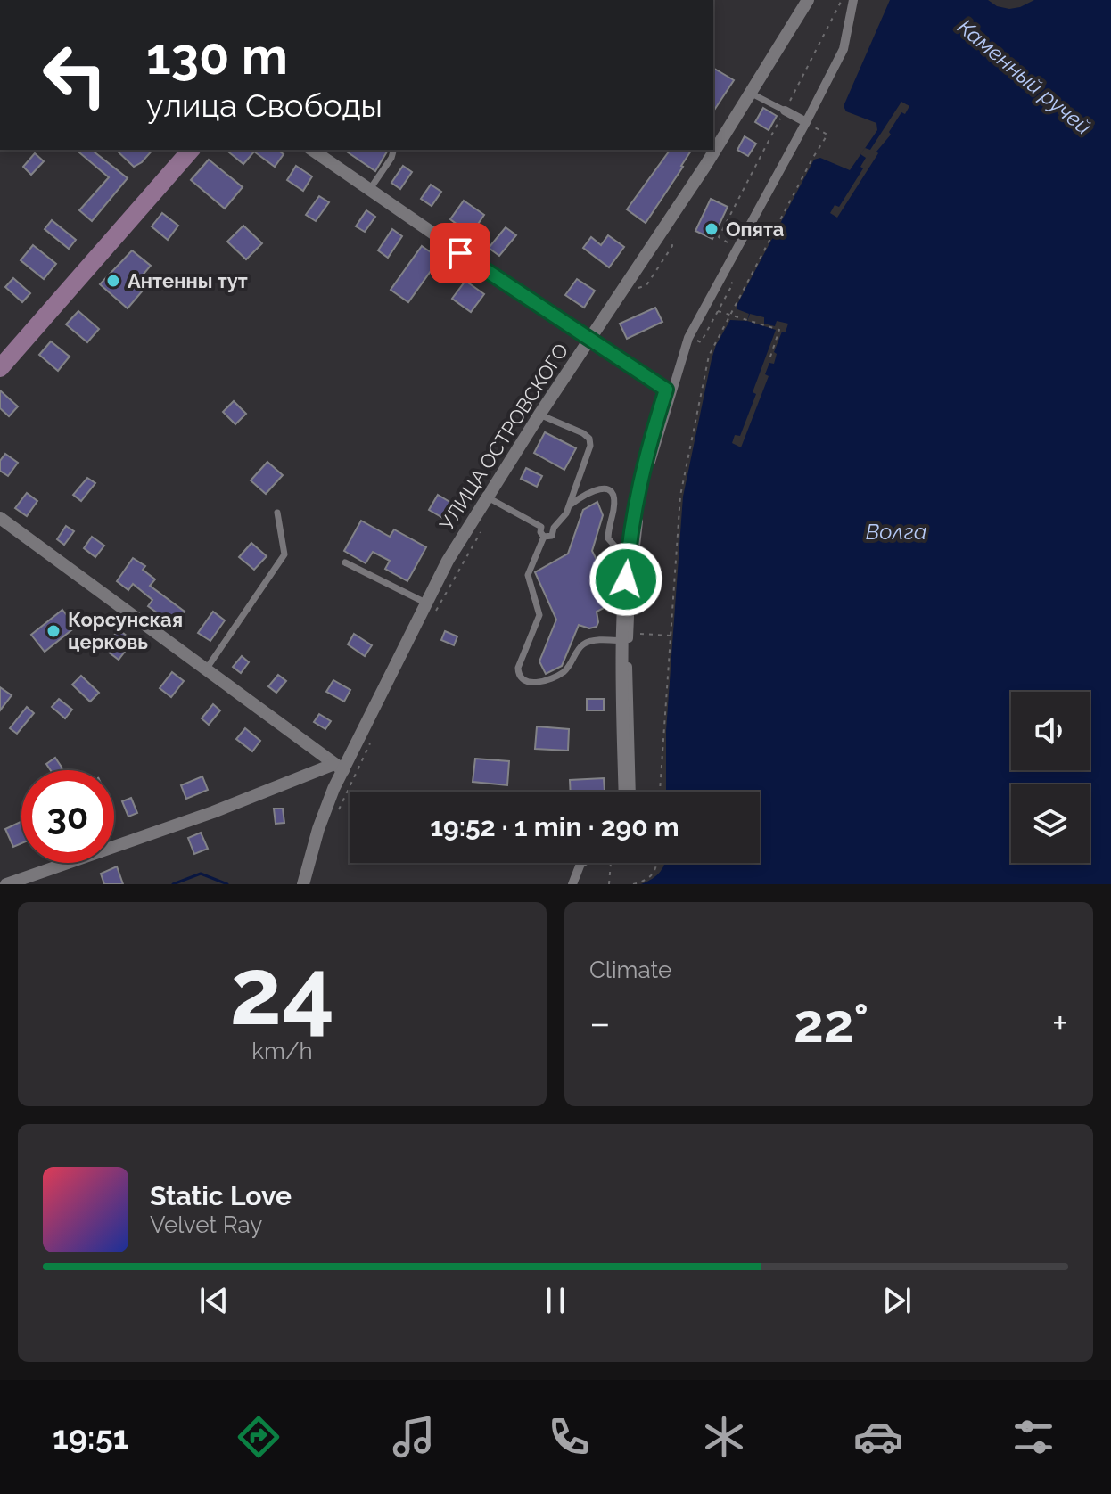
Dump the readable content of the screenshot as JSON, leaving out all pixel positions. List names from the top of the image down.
{
  "streets": {
    "street": ["УЛИЦА ОСТРОВСКОГО"]
  },
  "water": ["Каменный ручей", "Волга"],
  "places": ["Опята", "Антенны тут", "Корсунская церковь"],
  "page": {
    "turn": ["130 m", "улица Свободы"],
    "limit": "30",
    "trip": "19:52 · 1 min · 290 m",
    "tile": [
      ["24", "km/h"],
      "Climate"
    ],
    "heat": ["−", "22°", "+"],
    "song": ["Static Love", "Velvet Ray"],
    "tabs": "19:51"
  }
}
